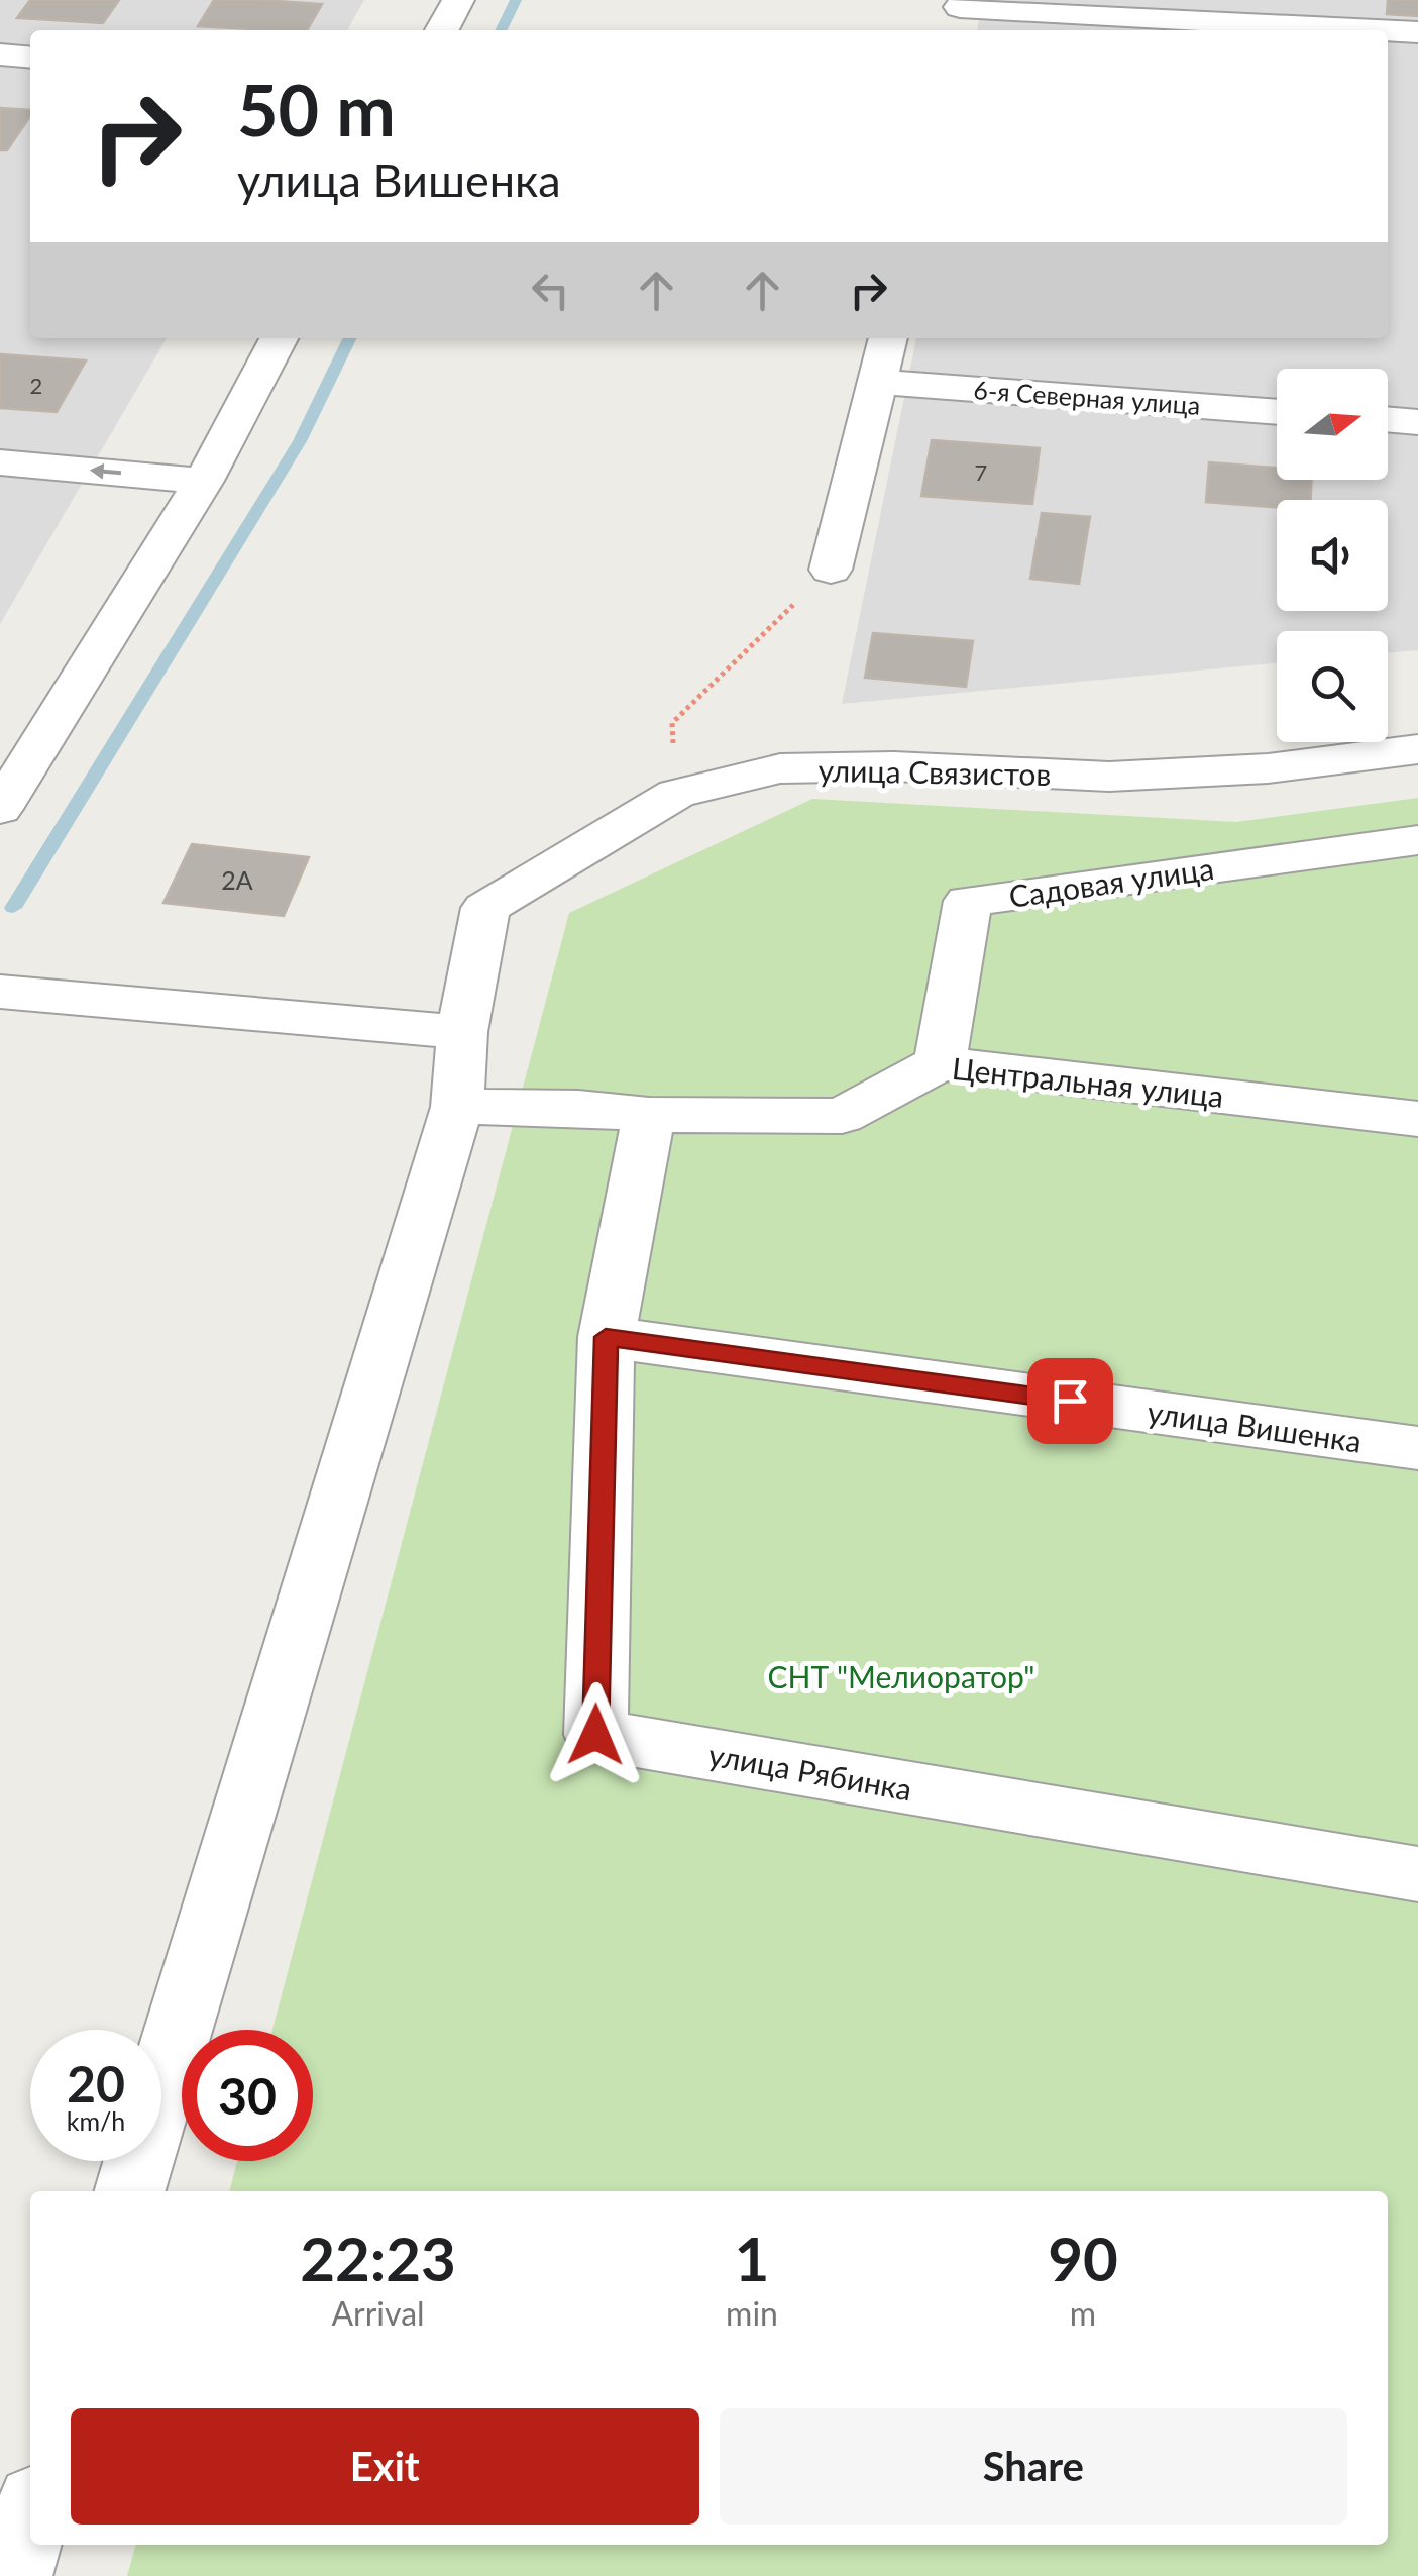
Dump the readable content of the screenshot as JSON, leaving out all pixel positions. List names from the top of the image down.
{
  "streets": {
    "street": [
      "6-я Северная улица",
      "улица Связистов",
      "Садовая улица",
      "Центральная улица",
      "улица Вишенка",
      "улица Рябинка"
    ]
  },
  "crossings": [
    ["Садовая улица", "Центральная улица"],
    ["улица Вишенка", "улица Рябинка"]
  ],
  "parks": ["СНТ \"Мелиоратор\""],
  "house_numbers": ["2", "7", "2А"],
  "north": "right",
  "page": {
    "turn": ["50 m", "улица Вишенка"],
    "speed": "20 km/h",
    "limit": "30",
    "eta": [
      "22:23",
      "Arrival",
      "1",
      "min",
      "90",
      "m"
    ],
    "buttons": ["Exit", "Share"]
  }
}
